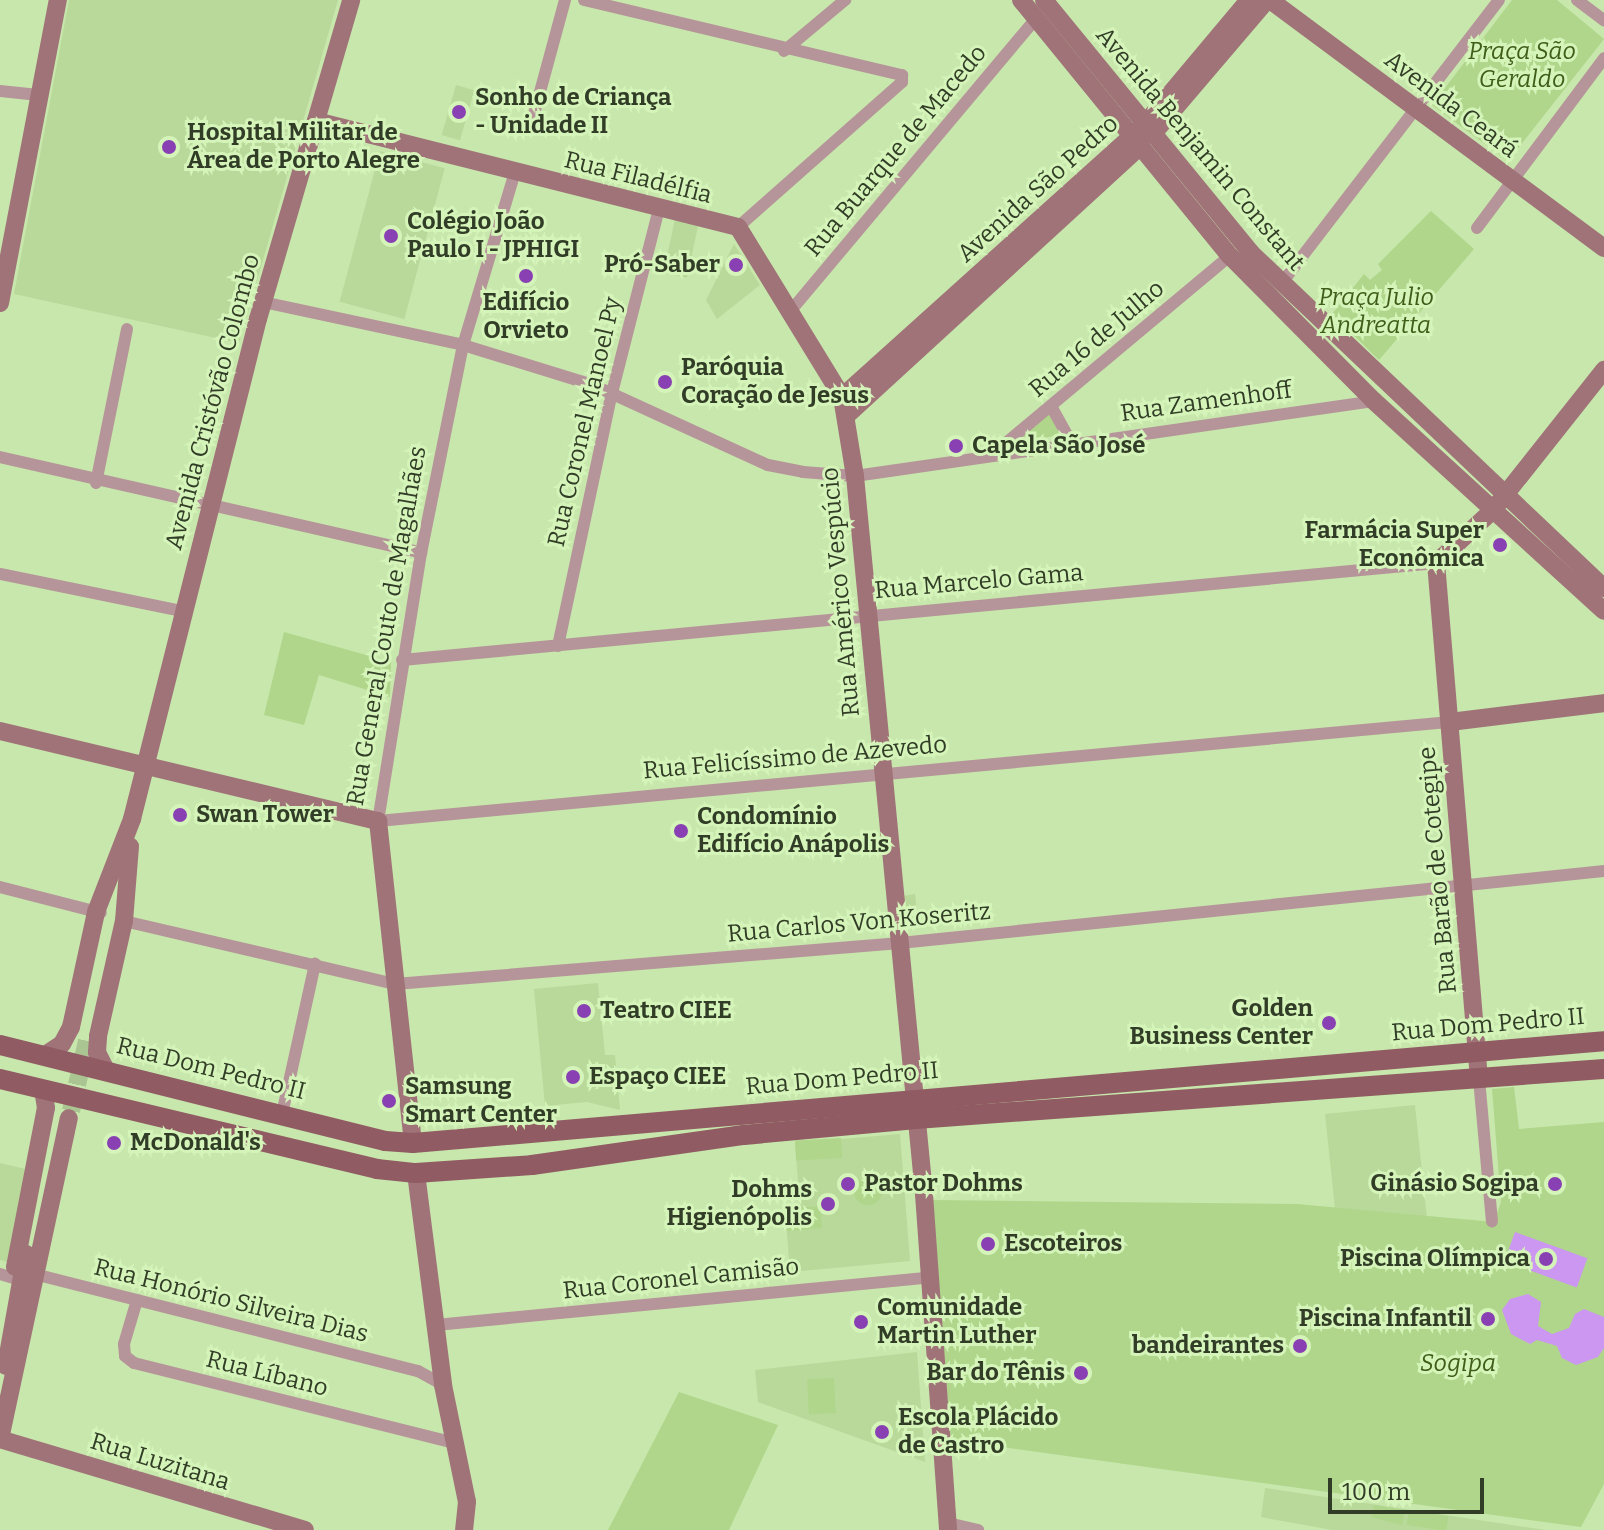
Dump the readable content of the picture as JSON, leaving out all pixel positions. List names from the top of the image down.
{
  "streets": {
    "main road": ["Rua Dom Pedro II"],
    "street": [
      "Avenida Ceará",
      "Avenida Benjamin Constant",
      "Rua Buarque de Macedo",
      "Rua Filadélfia",
      "Avenida São Pedro",
      "Rua 16 de Julho",
      "Avenida Cristóvão Colombo",
      "Rua Zamenhoff",
      "Rua Coronel Manoel Py",
      "Rua Marcelo Gama",
      "Rua Américo Vespúcio",
      "Rua General Couto de Magalhães",
      "Rua Felicíssimo de Azevedo",
      "Rua Barão de Cotegipe",
      "Rua Carlos Von Koseritz",
      "Rua Coronel Camisão",
      "Rua Honório Silveira Dias",
      "Rua Líbano",
      "Rua Luzitana"
    ]
  },
  "crossings": [
    ["Avenida Ceará", "Avenida São Pedro"],
    ["Avenida Benjamin Constant", "Rua Buarque de Macedo"],
    ["Avenida Benjamin Constant", "Avenida São Pedro"],
    ["Avenida Benjamin Constant", "Rua 16 de Julho"],
    ["Avenida Benjamin Constant", "Rua Zamenhoff"],
    ["Rua Buarque de Macedo", "Rua Filadélfia"],
    ["Rua Filadélfia", "Avenida São Pedro"],
    ["Rua Filadélfia", "Avenida Cristóvão Colombo"],
    ["Rua Filadélfia", "Rua Coronel Manoel Py"],
    ["Rua Filadélfia", "Rua Américo Vespúcio"],
    ["Rua Filadélfia", "Rua General Couto de Magalhães"],
    ["Avenida São Pedro", "Rua Américo Vespúcio"],
    ["Rua 16 de Julho", "Rua Zamenhoff"],
    ["Avenida Cristóvão Colombo", "Rua Zamenhoff"],
    ["Avenida Cristóvão Colombo", "Rua Felicíssimo de Azevedo"],
    ["Avenida Cristóvão Colombo", "Rua Carlos Von Koseritz"],
    ["Avenida Cristóvão Colombo", "Rua Dom Pedro II"],
    ["Rua Zamenhoff", "Rua Coronel Manoel Py"],
    ["Rua Zamenhoff", "Rua Américo Vespúcio"],
    ["Rua Zamenhoff", "Rua General Couto de Magalhães"],
    ["Rua Coronel Manoel Py", "Rua Marcelo Gama"],
    ["Rua Marcelo Gama", "Rua Américo Vespúcio"],
    ["Rua Marcelo Gama", "Rua General Couto de Magalhães"],
    ["Rua Marcelo Gama", "Rua Barão de Cotegipe"],
    ["Rua Américo Vespúcio", "Rua Felicíssimo de Azevedo"],
    ["Rua Américo Vespúcio", "Rua Carlos Von Koseritz"],
    ["Rua Américo Vespúcio", "Rua Dom Pedro II"],
    ["Rua Américo Vespúcio", "Rua Coronel Camisão"],
    ["Rua General Couto de Magalhães", "Rua Felicíssimo de Azevedo"],
    ["Rua General Couto de Magalhães", "Rua Carlos Von Koseritz"],
    ["Rua General Couto de Magalhães", "Rua Dom Pedro II"],
    ["Rua Felicíssimo de Azevedo", "Rua Barão de Cotegipe"],
    ["Rua Barão de Cotegipe", "Rua Carlos Von Koseritz"],
    ["Rua Barão de Cotegipe", "Rua Dom Pedro II"],
    ["Rua Honório Silveira Dias", "Rua Líbano"]
  ],
  "parks": ["Praça São Geraldo", "Praça Julio Andreatta", "Sogipa"],
  "places": [
    "Sonho de Criança - Unidade II",
    "Hospital Militar de Área de Porto Alegre",
    "Colégio João Paulo I - JPHIGI",
    "Pró-Saber",
    "Edifício Orvieto",
    "Paróquia Coração de Jesus",
    "Capela São José",
    "Farmácia Super Econômica",
    "Swan Tower",
    "Condomínio Edifício Anápolis",
    "Teatro CIEE",
    "Golden Business Center",
    "Espaço CIEE",
    "Samsung Smart Center",
    "McDonald's",
    "Pastor Dohms",
    "Ginásio Sogipa",
    "Dohms Higienópolis",
    "Escoteiros",
    "Piscina Olímpica",
    "Piscina Infantil",
    "Comunidade Martin Luther",
    "bandeirantes",
    "Bar do Tênis",
    "Escola Plácido de Castro"
  ],
  "scale_bar": "100 m"
}
